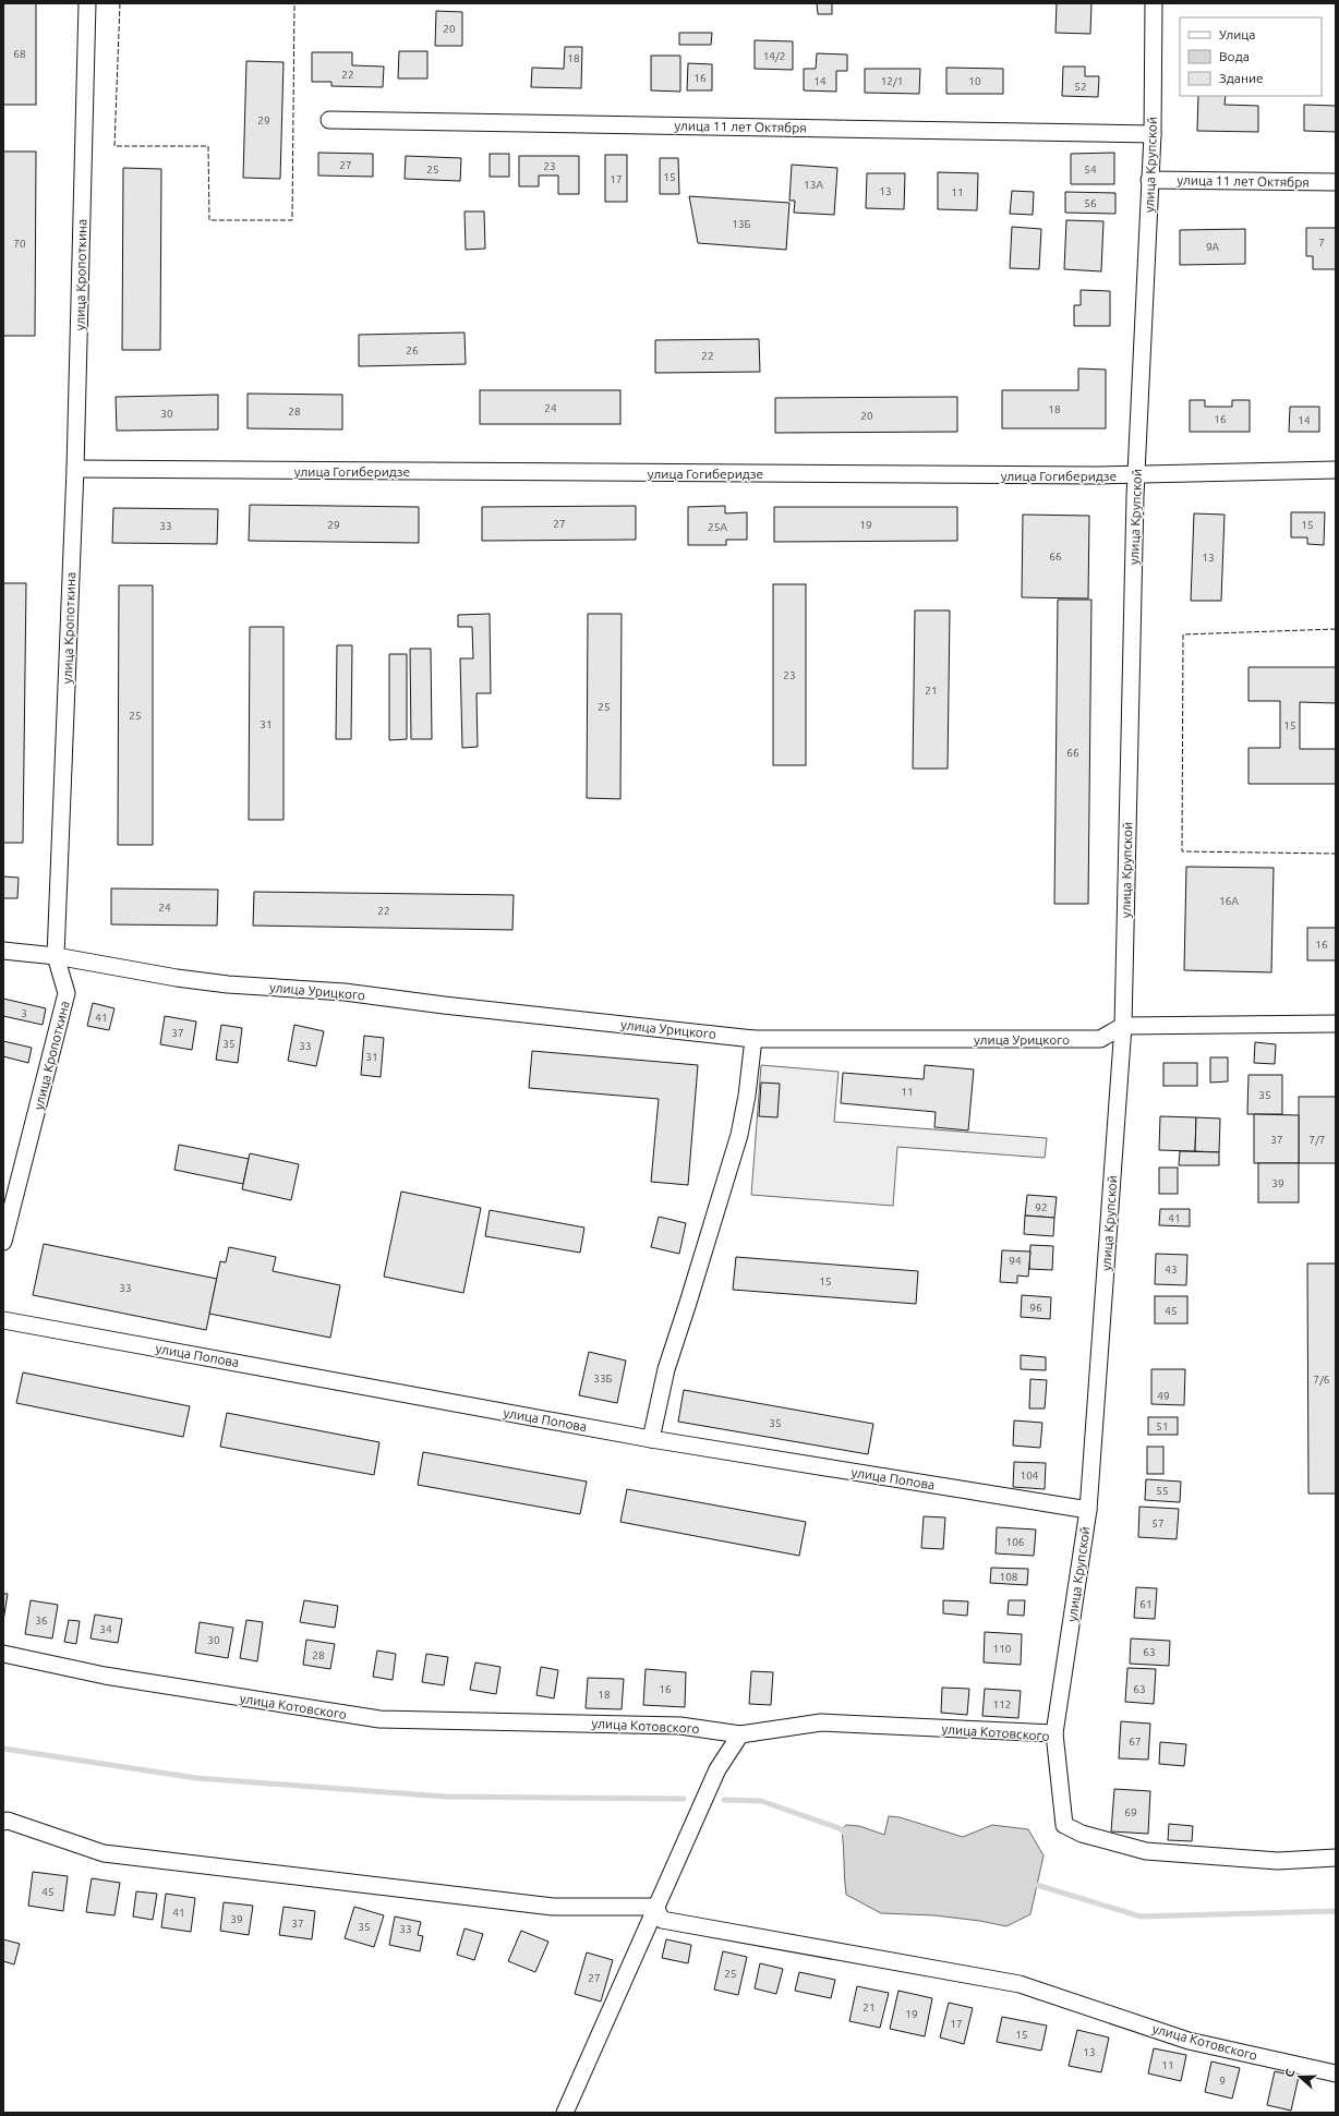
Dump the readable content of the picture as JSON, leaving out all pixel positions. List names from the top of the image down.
{
  "streets": {
    "street": [
      "улица 11 лет Октября",
      "улица Крупской",
      "улица Кропоткина",
      "улица Гогиберидзе",
      "улица Урицкого",
      "улица Попова",
      "улица Котовского"
    ]
  },
  "crossings": [
    ["улица 11 лет Октября", "улица Крупской"],
    ["улица Крупской", "улица Гогиберидзе"],
    ["улица Крупской", "улица Урицкого"],
    ["улица Крупской", "улица Попова"],
    ["улица Крупской", "улица Котовского"],
    ["улица Кропоткина", "улица Гогиберидзе"],
    ["улица Кропоткина", "улица Урицкого"]
  ],
  "house_numbers": [
    "20",
    "68",
    "14/2",
    "18",
    "22",
    "16",
    "14",
    "12/1",
    "10",
    "52",
    "29",
    "27",
    "23",
    "25",
    "54",
    "15",
    "17",
    "13А",
    "13",
    "11",
    "56",
    "13Б",
    "7",
    "70",
    "9А",
    "26",
    "22",
    "24",
    "18",
    "28",
    "30",
    "20",
    "16",
    "14",
    "27",
    "29",
    "19",
    "15",
    "33",
    "25А",
    "66",
    "13",
    "23",
    "21",
    "25",
    "25",
    "31",
    "15",
    "66",
    "16А",
    "24",
    "22",
    "16",
    "3",
    "41",
    "37",
    "35",
    "33",
    "31",
    "11",
    "35",
    "37",
    "7/7",
    "39",
    "92",
    "41",
    "94",
    "43",
    "15",
    "33",
    "96",
    "45",
    "33Б",
    "7/6",
    "49",
    "35",
    "51",
    "104",
    "55",
    "57",
    "106",
    "108",
    "61",
    "36",
    "34",
    "30",
    "110",
    "63",
    "28",
    "16",
    "63",
    "18",
    "112",
    "67",
    "69",
    "45",
    "41",
    "39",
    "37",
    "35",
    "33",
    "25",
    "27",
    "21",
    "19",
    "17",
    "15",
    "13",
    "11",
    "9"
  ],
  "legend": ["Улица", "Вода", "Здание"],
  "north": "left"
}
